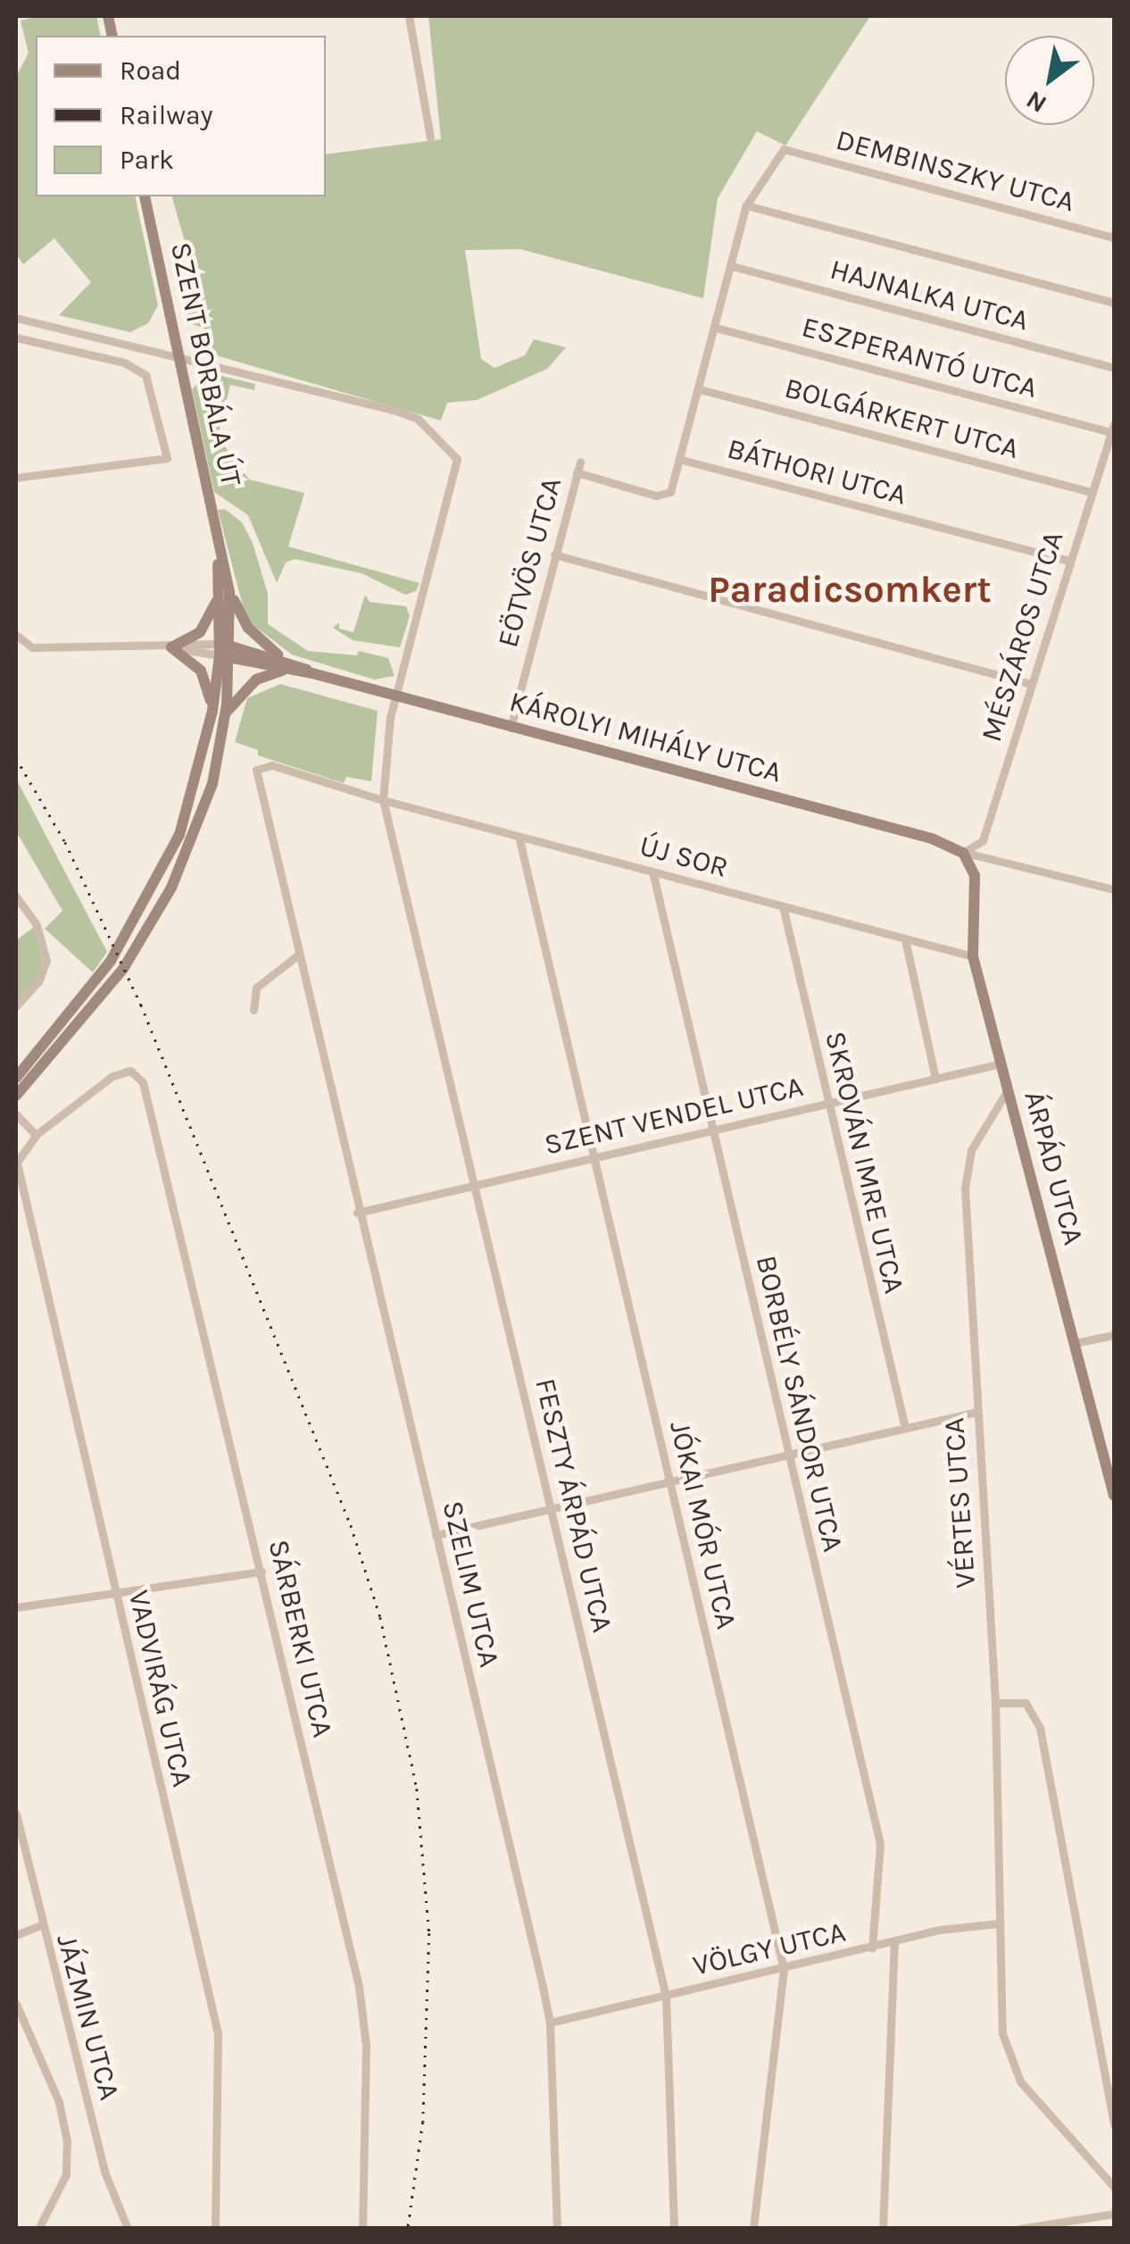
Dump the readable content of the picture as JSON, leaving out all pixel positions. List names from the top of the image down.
{
  "streets": {
    "street": [
      "DEMBINSZKY UTCA",
      "HAJNALKA UTCA",
      "ESZPERANTÓ UTCA",
      "SZENT BORBÁLA ÚT",
      "BOLGÁRKERT UTCA",
      "BÁTHORI UTCA",
      "EÖTVÖS UTCA",
      "MÉSZÁROS UTCA",
      "KÁROLYI MIHÁLY UTCA",
      "ÚJ SOR",
      "SZENT VENDEL UTCA",
      "SKROVÁN IMRE UTCA",
      "ÁRPÁD UTCA",
      "BORBÉLY SÁNDOR UTCA",
      "VÉRTES UTCA",
      "FESZTY ÁRPÁD UTCA",
      "JÓKAI MÓR UTCA",
      "SZELIM UTCA",
      "SÁRBERKI UTCA",
      "VADVIRÁG UTCA",
      "VÖLGY UTCA",
      "JÁZMIN UTCA"
    ]
  },
  "crossings": [
    ["ESZPERANTÓ UTCA", "MÉSZÁROS UTCA"],
    ["SZENT BORBÁLA ÚT", "KÁROLYI MIHÁLY UTCA"],
    ["SZENT BORBÁLA ÚT", "FESZTY ÁRPÁD UTCA"],
    ["BOLGÁRKERT UTCA", "MÉSZÁROS UTCA"],
    ["BÁTHORI UTCA", "EÖTVÖS UTCA"],
    ["BÁTHORI UTCA", "MÉSZÁROS UTCA"],
    ["EÖTVÖS UTCA", "KÁROLYI MIHÁLY UTCA"],
    ["MÉSZÁROS UTCA", "KÁROLYI MIHÁLY UTCA"],
    ["MÉSZÁROS UTCA", "ÁRPÁD UTCA"],
    ["KÁROLYI MIHÁLY UTCA", "ÁRPÁD UTCA"],
    ["KÁROLYI MIHÁLY UTCA", "FESZTY ÁRPÁD UTCA"],
    ["ÚJ SOR", "SKROVÁN IMRE UTCA"],
    ["ÚJ SOR", "ÁRPÁD UTCA"],
    ["ÚJ SOR", "BORBÉLY SÁNDOR UTCA"],
    ["ÚJ SOR", "FESZTY ÁRPÁD UTCA"],
    ["ÚJ SOR", "JÓKAI MÓR UTCA"],
    ["ÚJ SOR", "SZELIM UTCA"],
    ["SZENT VENDEL UTCA", "SKROVÁN IMRE UTCA"],
    ["SZENT VENDEL UTCA", "ÁRPÁD UTCA"],
    ["SZENT VENDEL UTCA", "BORBÉLY SÁNDOR UTCA"],
    ["SZENT VENDEL UTCA", "FESZTY ÁRPÁD UTCA"],
    ["SZENT VENDEL UTCA", "JÓKAI MÓR UTCA"],
    ["SZENT VENDEL UTCA", "SZELIM UTCA"],
    ["ÁRPÁD UTCA", "VÉRTES UTCA"],
    ["BORBÉLY SÁNDOR UTCA", "VÖLGY UTCA"],
    ["VÉRTES UTCA", "VÖLGY UTCA"],
    ["FESZTY ÁRPÁD UTCA", "VÖLGY UTCA"],
    ["JÓKAI MÓR UTCA", "VÖLGY UTCA"],
    ["SZELIM UTCA", "VÖLGY UTCA"]
  ],
  "districts": ["Paradicsomkert"],
  "legend": ["Road", "Railway", "Park"],
  "north": "bottom left"
}
